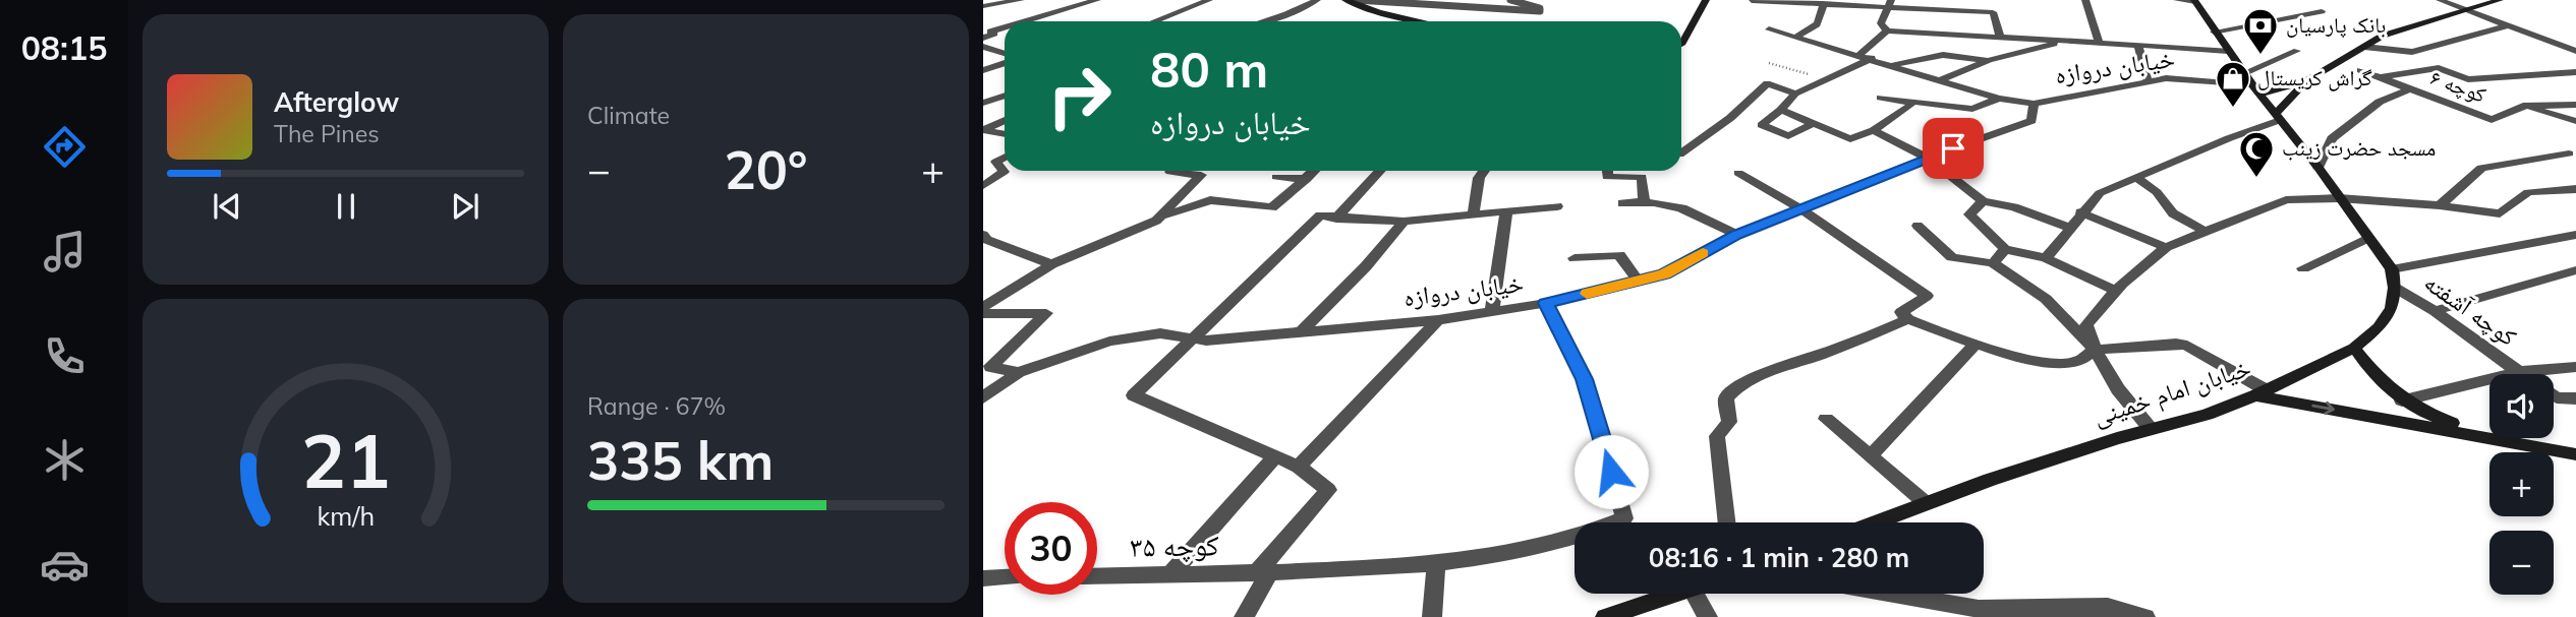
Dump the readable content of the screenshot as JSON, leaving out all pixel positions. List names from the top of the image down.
{
  "streets": {
    "street": [
      "خیابان دروازه",
      "کوچه ۶",
      "کوچه آشفته",
      "خیابان امام خمینی",
      "کوچه ۳۵"
    ]
  },
  "crossings": [
    ["خیابان دروازه", "خیابان امام خمینی"],
    ["خیابان دروازه", "کوچه ۳۵"],
    ["کوچه آشفته", "خیابان امام خمینی"]
  ],
  "places": {
    "bank": ["بانک پارسیان"],
    "shop": ["گراش کریستال"],
    "mosque": ["مسجد حضرت زینب"]
  },
  "page": {
    "tabs": "08:15",
    "tile": [
      "Climate",
      ["Range · 67%", "335 km"]
    ],
    "turn": ["80 m", "خیابان دروازه"],
    "song": ["Afterglow", "The Pines"],
    "heat": ["−", "20°", "+"],
    "map_buttons": ["+", "−"],
    "limit": "30",
    "trip": "08:16 · 1 min · 280 m",
    "gauge": ["21", "km/h"]
  }
}
